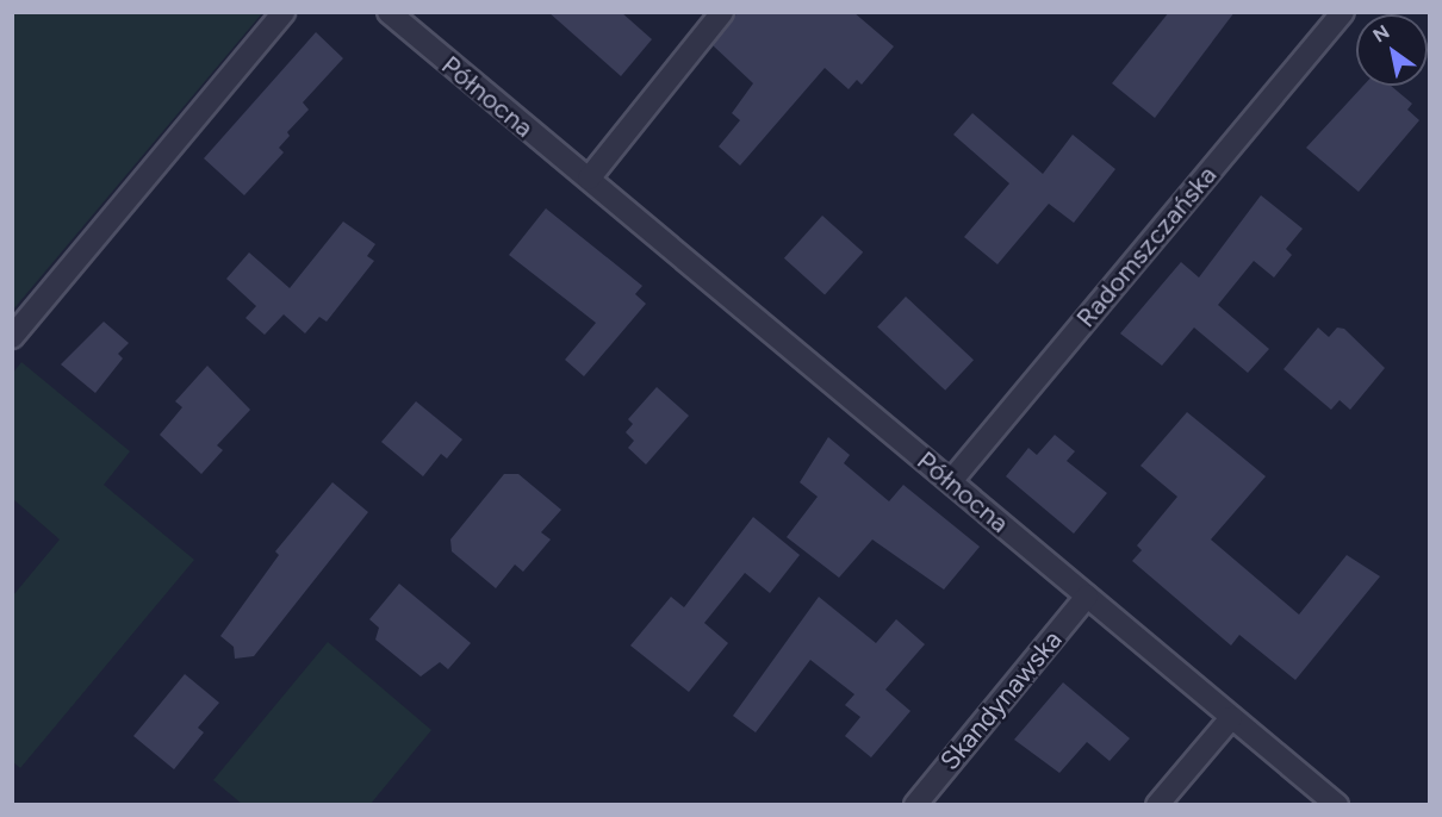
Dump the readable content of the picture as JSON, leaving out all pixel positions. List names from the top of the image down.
{
  "streets": {
    "street": ["Północna", "Radomszczańska", "Skandynawska"]
  },
  "crossings": [
    ["Północna", "Radomszczańska"],
    ["Północna", "Skandynawska"]
  ],
  "north": "top left"
}
